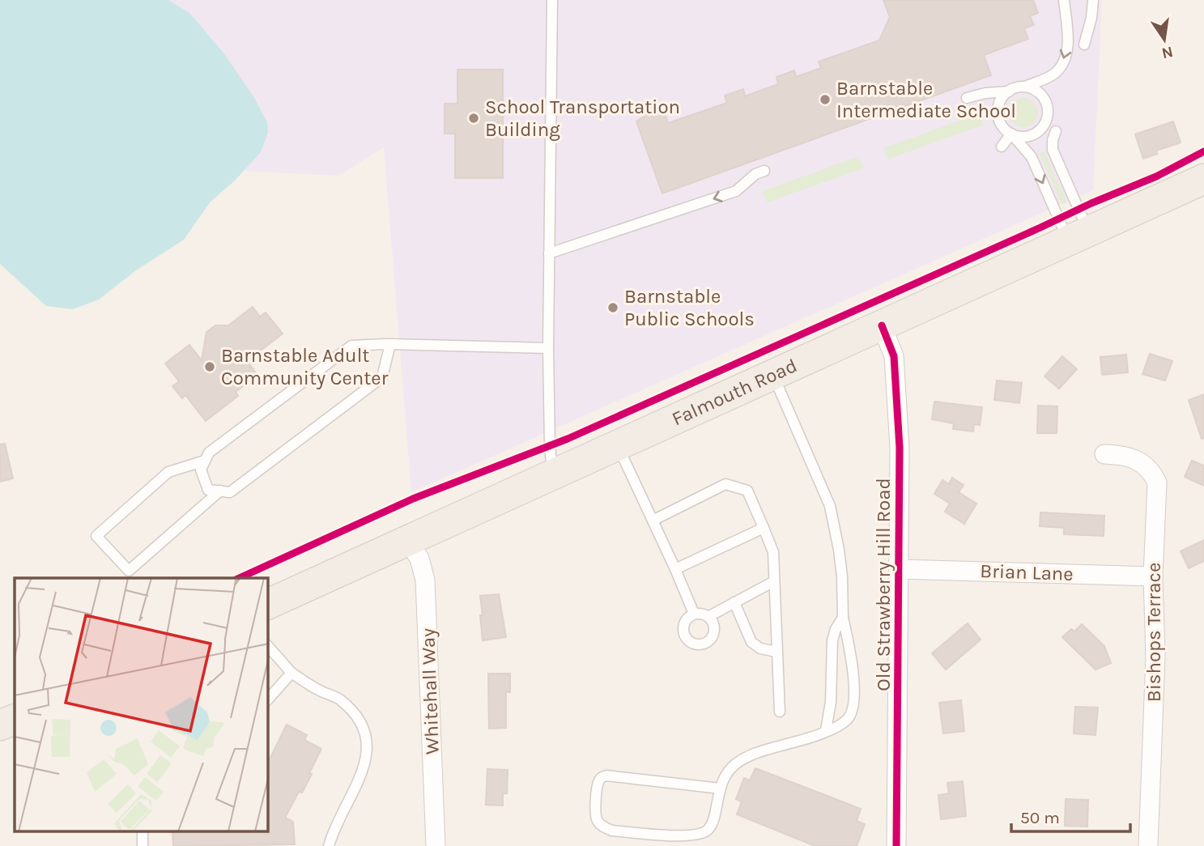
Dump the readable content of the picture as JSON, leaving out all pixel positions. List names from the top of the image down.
{
  "streets": {
    "main road": ["Falmouth Road"],
    "street": [
      "Brian Lane",
      "Old Strawberry Hill Road",
      "Bishops Terrace",
      "Whitehall Way"
    ]
  },
  "crossings": [
    ["Falmouth Road", "Old Strawberry Hill Road"],
    ["Falmouth Road", "Whitehall Way"],
    ["Brian Lane", "Old Strawberry Hill Road"],
    ["Brian Lane", "Bishops Terrace"]
  ],
  "places": [
    "Barnstable Intermediate School",
    "School Transportation Building",
    "Barnstable Public Schools",
    "Barnstable Adult Community Center"
  ],
  "scale_bar": "50 m",
  "north": "bottom"
}
